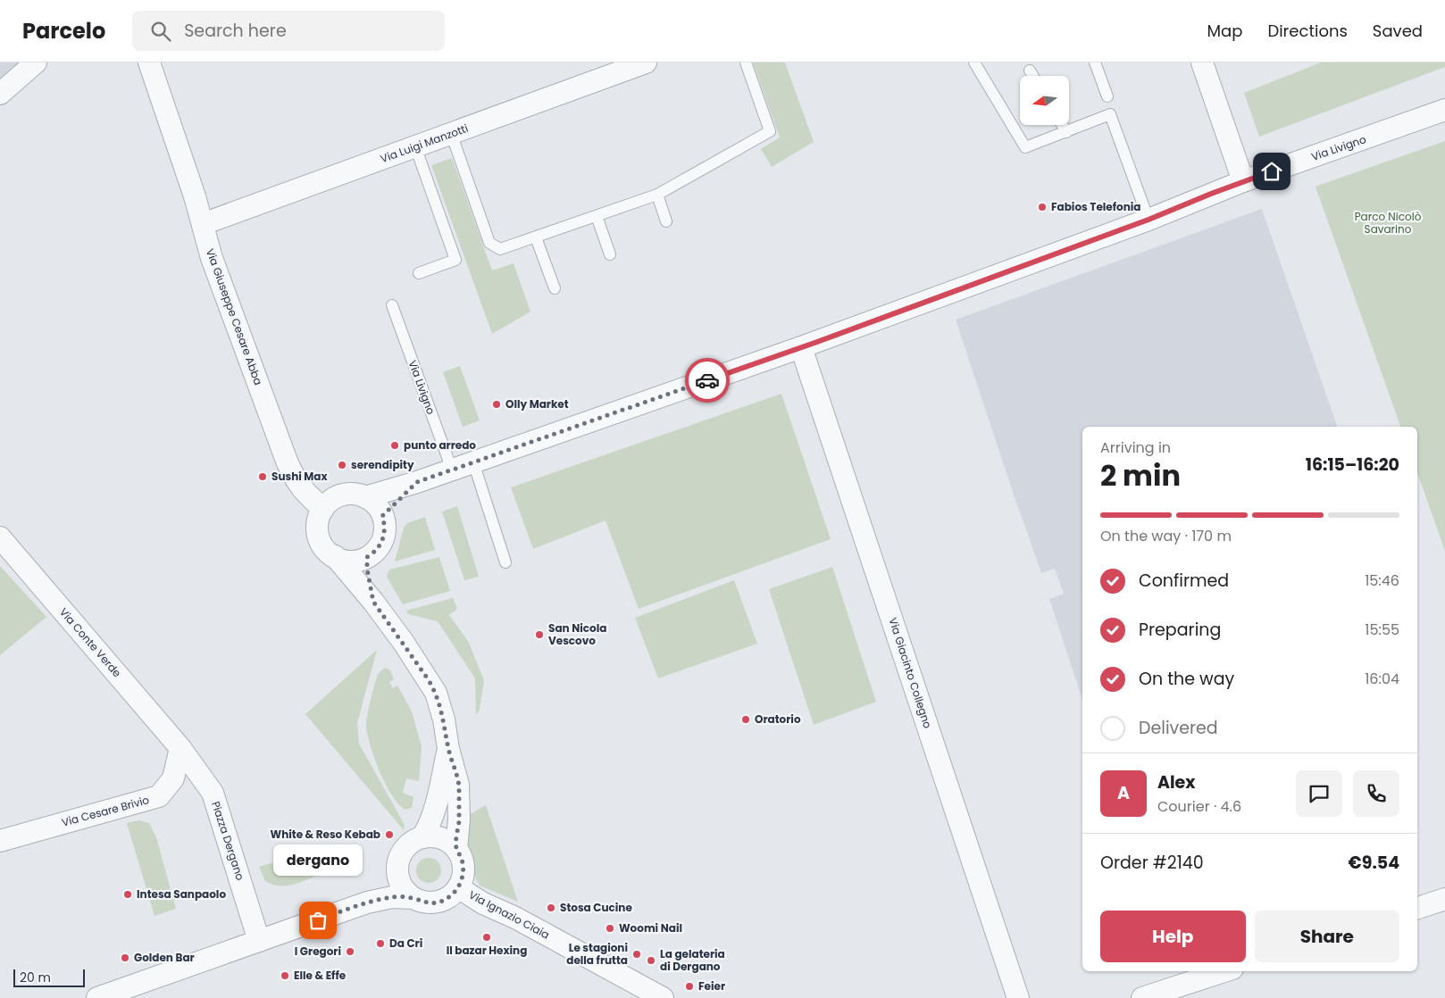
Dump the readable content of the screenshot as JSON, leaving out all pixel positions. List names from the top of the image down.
{
  "streets": {
    "street": [
      "Via Luigi Manzotti",
      "Via Livigno",
      "Via Giuseppe Cesare Abba",
      "Via Conte Verde",
      "Via Giacinto Collegno",
      "Via Cesare Brivio",
      "Piazza Dergano",
      "Via Ignazio Ciaia"
    ]
  },
  "crossings": [
    ["Via Luigi Manzotti", "Via Giuseppe Cesare Abba"],
    ["Via Livigno", "Via Giuseppe Cesare Abba"],
    ["Via Livigno", "Via Giacinto Collegno"],
    ["Via Conte Verde", "Via Cesare Brivio"],
    ["Via Conte Verde", "Piazza Dergano"],
    ["Via Cesare Brivio", "Piazza Dergano"]
  ],
  "parks": ["Parco Nicolò Savarino"],
  "places": [
    "Fabios Telefonia",
    "Olly Market",
    "punto arredo",
    "serendipity",
    "Sushi Max",
    "San Nicola Vescovo",
    "Oratorio",
    "White & Reso Kebab",
    "Intesa Sanpaolo",
    "Stosa Cucine",
    "dergano",
    "Woomi Nail",
    "Il bazar Hexing",
    "Da Cri",
    "I Gregori",
    "Le stagioni della frutta",
    "Golden Bar",
    "La gelateria di Dergano",
    "Elle & Effe",
    "Feier"
  ],
  "scale_bar": "20 m",
  "north": "left",
  "page": {
    "header": "Parcelo",
    "search": "Search here",
    "nav": ["Map", "Directions", "Saved"],
    "heading": ["2 min", "Arriving in", "16:15–16:20"],
    "panel": [
      "Alex",
      "Courier · 4.6",
      "Order #2140",
      "€9.54"
    ],
    "bar": "On the way · 170 m",
    "list": [
      ["Confirmed", "15:46"],
      ["Preparing", "15:55"],
      ["On the way", "16:04"],
      "Delivered"
    ],
    "round": "A",
    "bubble": "dergano",
    "buttons": ["Help", "Share"],
    "scale": "20 m"
  }
}
